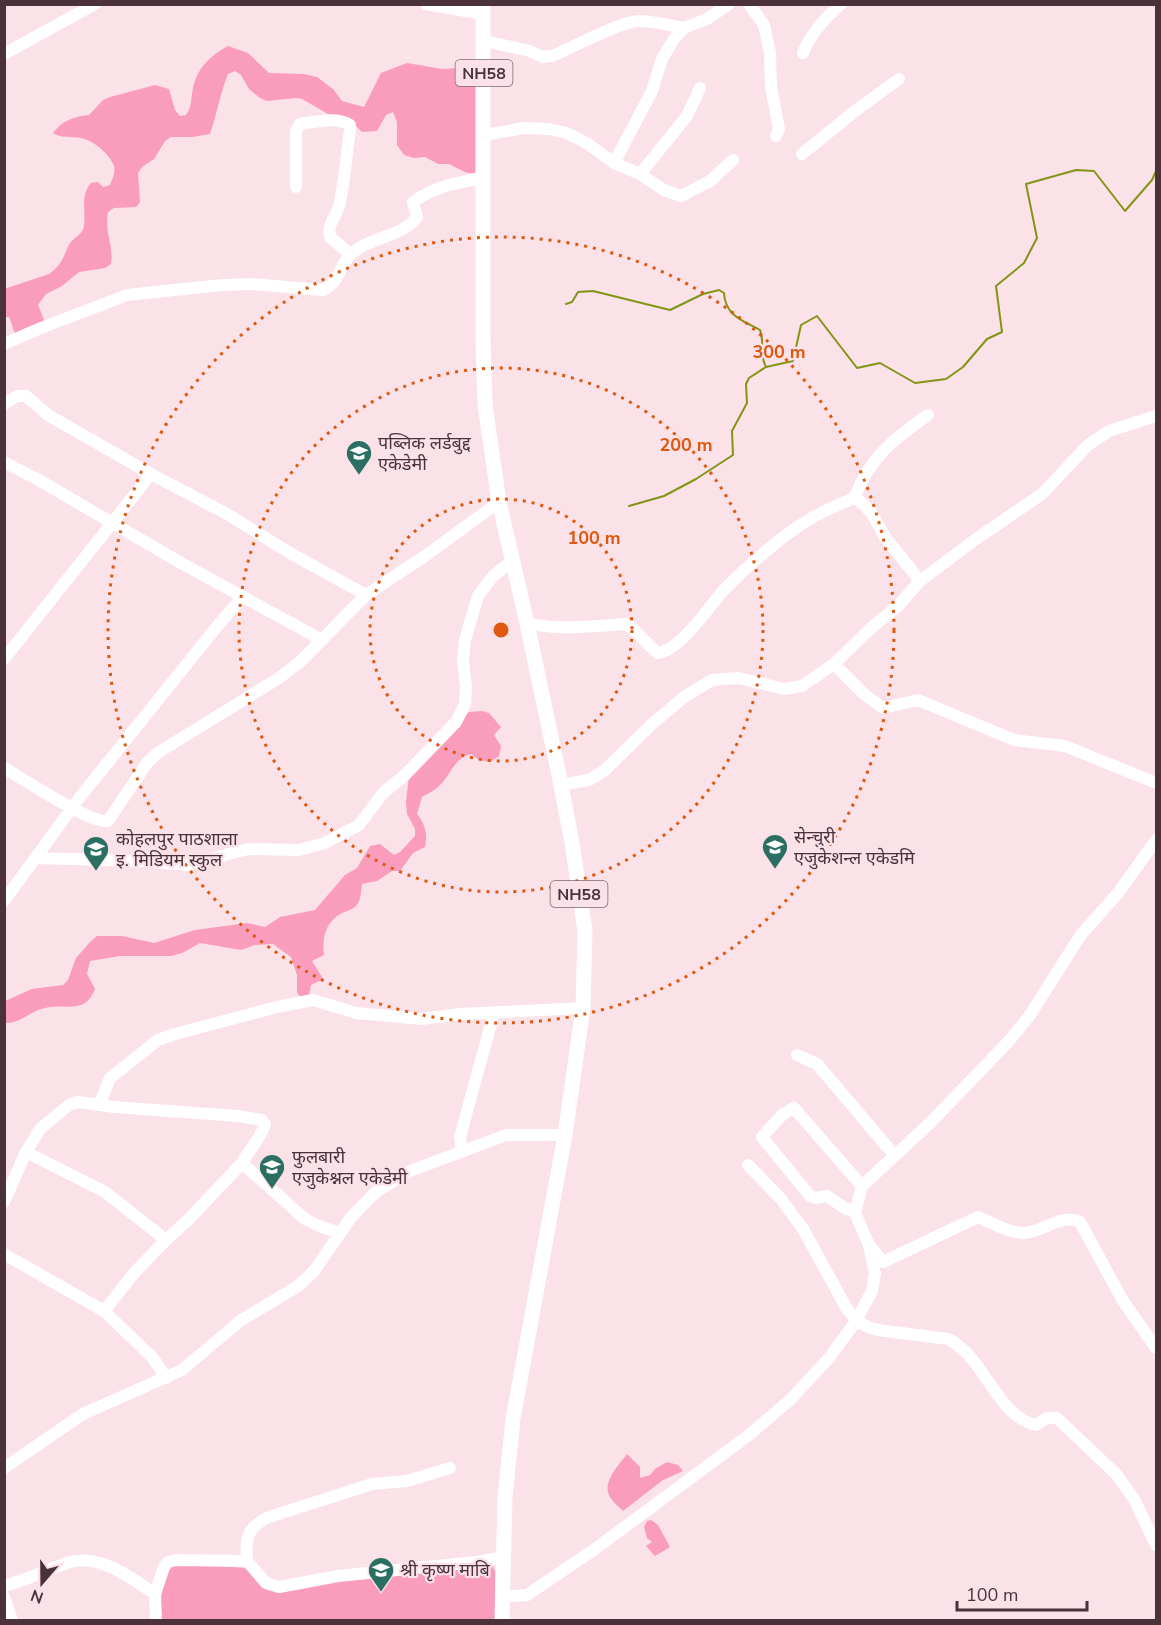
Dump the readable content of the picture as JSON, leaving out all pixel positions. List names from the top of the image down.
{
  "streets": {
    "main road": ["NH58"]
  },
  "places": {
    "school or university": [
      "पब्लिक लर्डबुद्द एकेडेमी",
      "सेन्चुरी एजुकेशन्ल एकेडमि",
      "कोहलपुर पाठशाला इ. मिडियम स्कुल",
      "फुलबारी एजुकेश्नल एकेडेमी",
      "श्री कृष्ण माबि"
    ]
  },
  "scale_bar": "100 m",
  "north": "bottom",
  "rings": ["300 m", "200 m", "100 m"]
}
